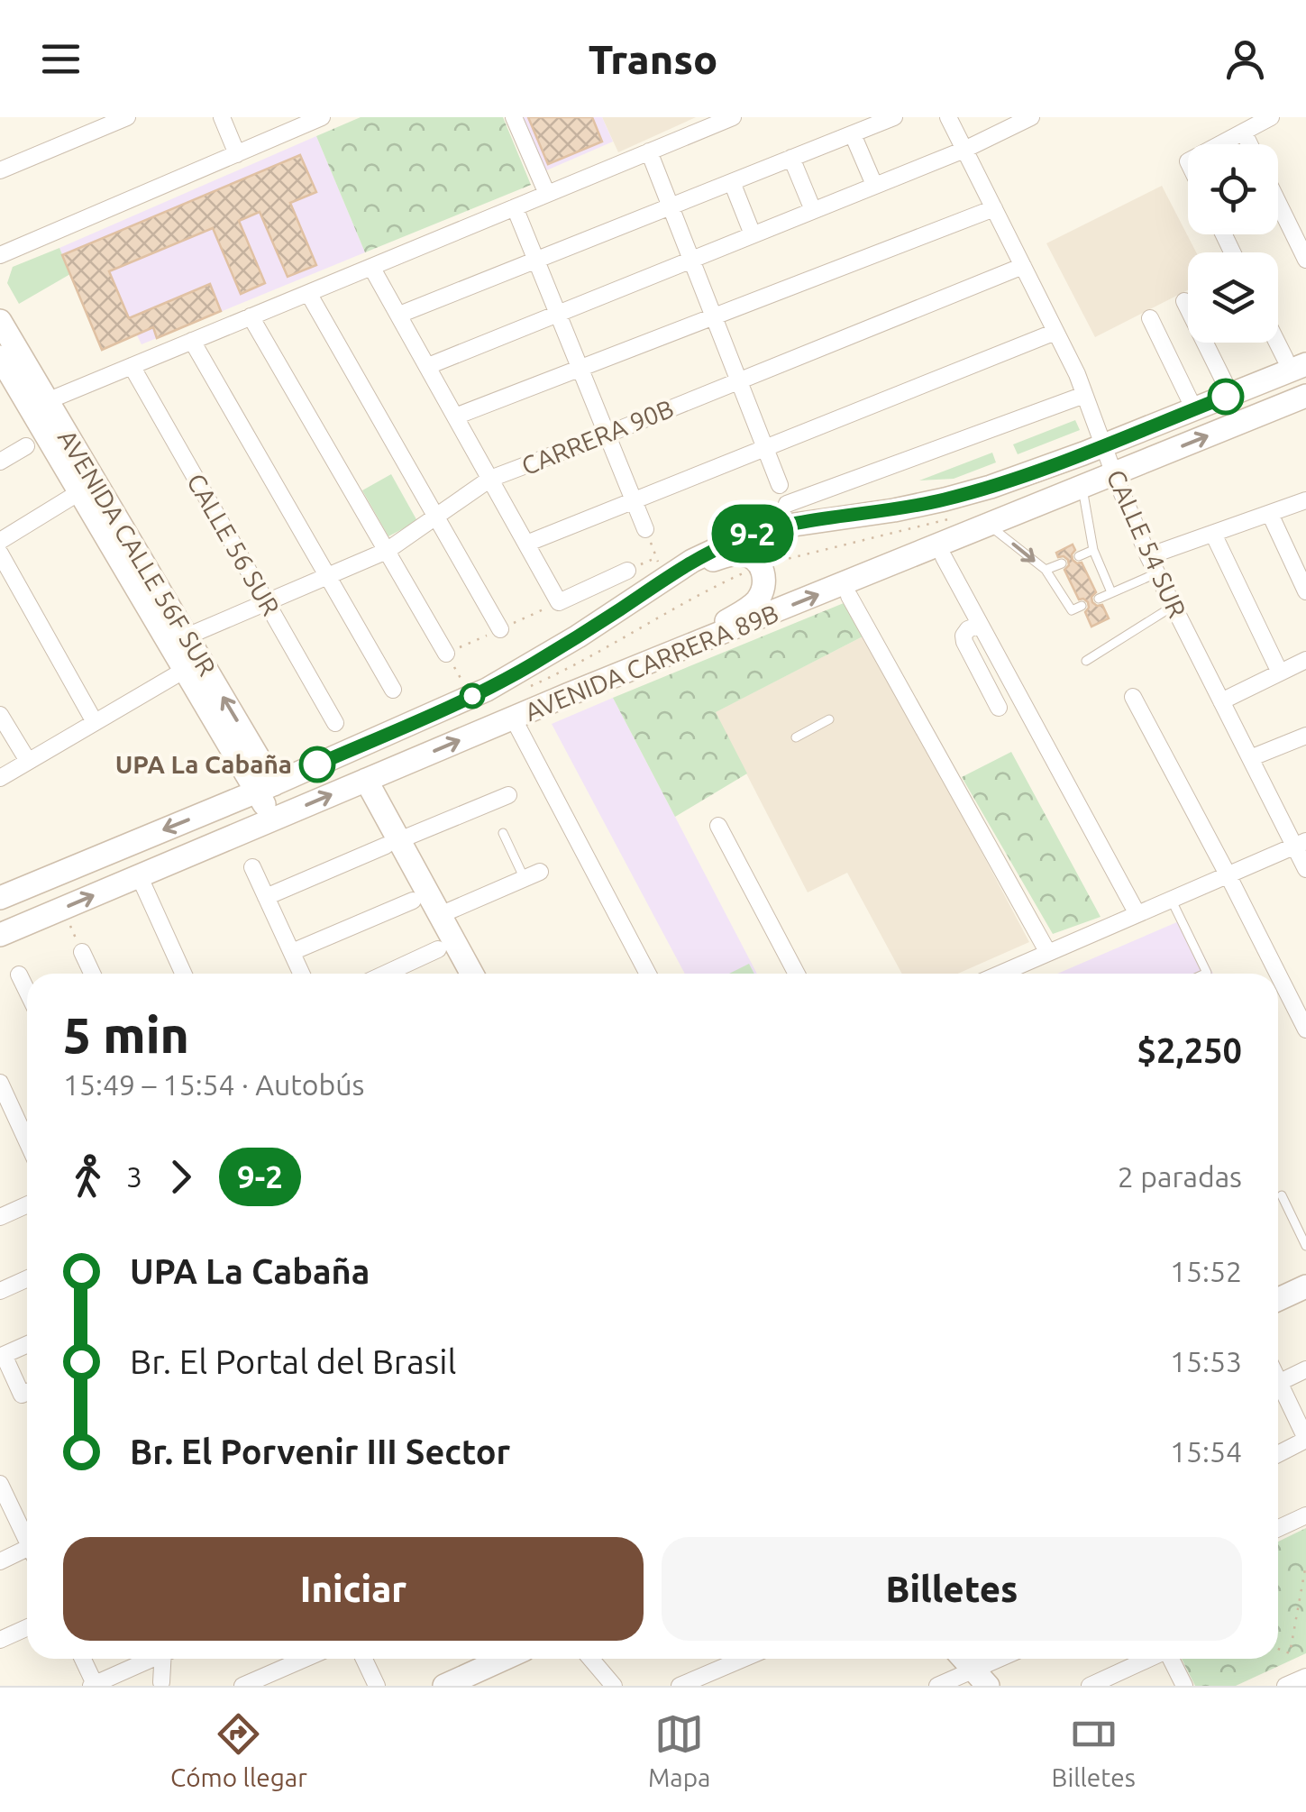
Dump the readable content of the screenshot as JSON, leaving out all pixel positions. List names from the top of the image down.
{
  "streets": {
    "main road": ["AVENIDA CALLE 56F SUR", "AVENIDA CARRERA 89B"],
    "street": ["CARRERA 90B", "CALLE 54 SUR", "CALLE 56 SUR"]
  },
  "crossings": [
    ["CARRERA 90B", "CALLE 54 SUR"],
    ["CARRERA 90B", "CALLE 56 SUR"],
    ["CARRERA 90B", "AVENIDA CALLE 56F SUR"],
    ["CALLE 54 SUR", "AVENIDA CARRERA 89B"],
    ["AVENIDA CALLE 56F SUR", "AVENIDA CARRERA 89B"]
  ],
  "places": ["UPA La Cabaña"],
  "lines": ["bus line 9-2"],
  "page": {
    "header": "Transo",
    "on_map": "9-2",
    "heading": ["5 min", "15:49 – 15:54 · Autobús", "$2,250"],
    "legs": ["3", "9-2", "2 paradas"],
    "list": [
      {
        "name": "UPA La Cabaña",
        "value": "15:52"
      },
      {
        "name": "Br. El Portal del Brasil",
        "value": "15:53"
      },
      {
        "name": "Br. El Porvenir III Sector",
        "value": "15:54"
      }
    ],
    "buttons": ["Iniciar", "Billetes"],
    "tabs": ["Cómo llegar", "Mapa", "Billetes"]
  }
}
